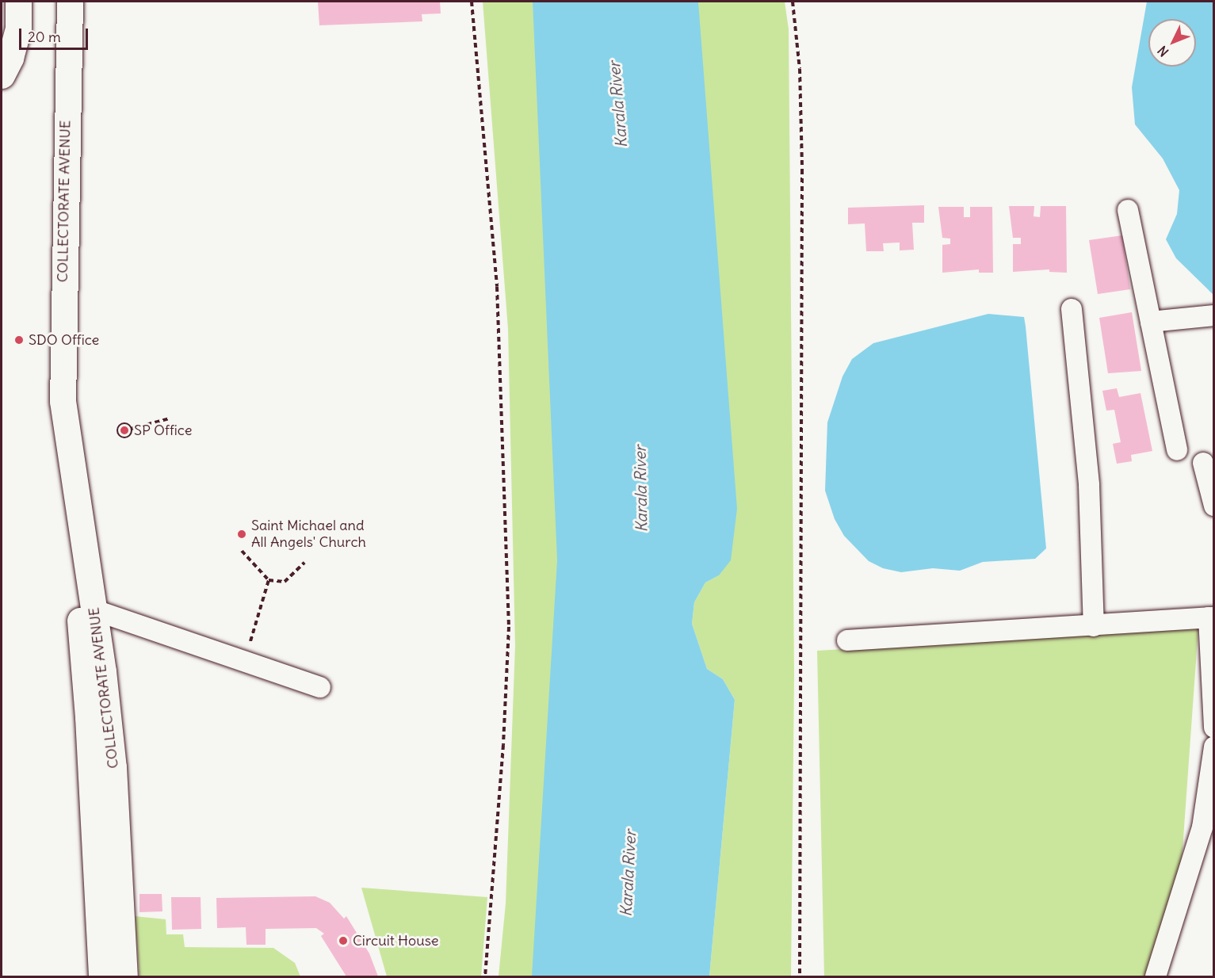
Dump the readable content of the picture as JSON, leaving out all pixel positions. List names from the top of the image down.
{
  "streets": {
    "street": ["COLLECTORATE AVENUE"]
  },
  "water": ["Karala River"],
  "places": [
    "SDO Office",
    "SP Office",
    "Saint Michael and All Angels' Church",
    "Circuit House"
  ],
  "scale_bar": "20 m",
  "north": "bottom left"
}
